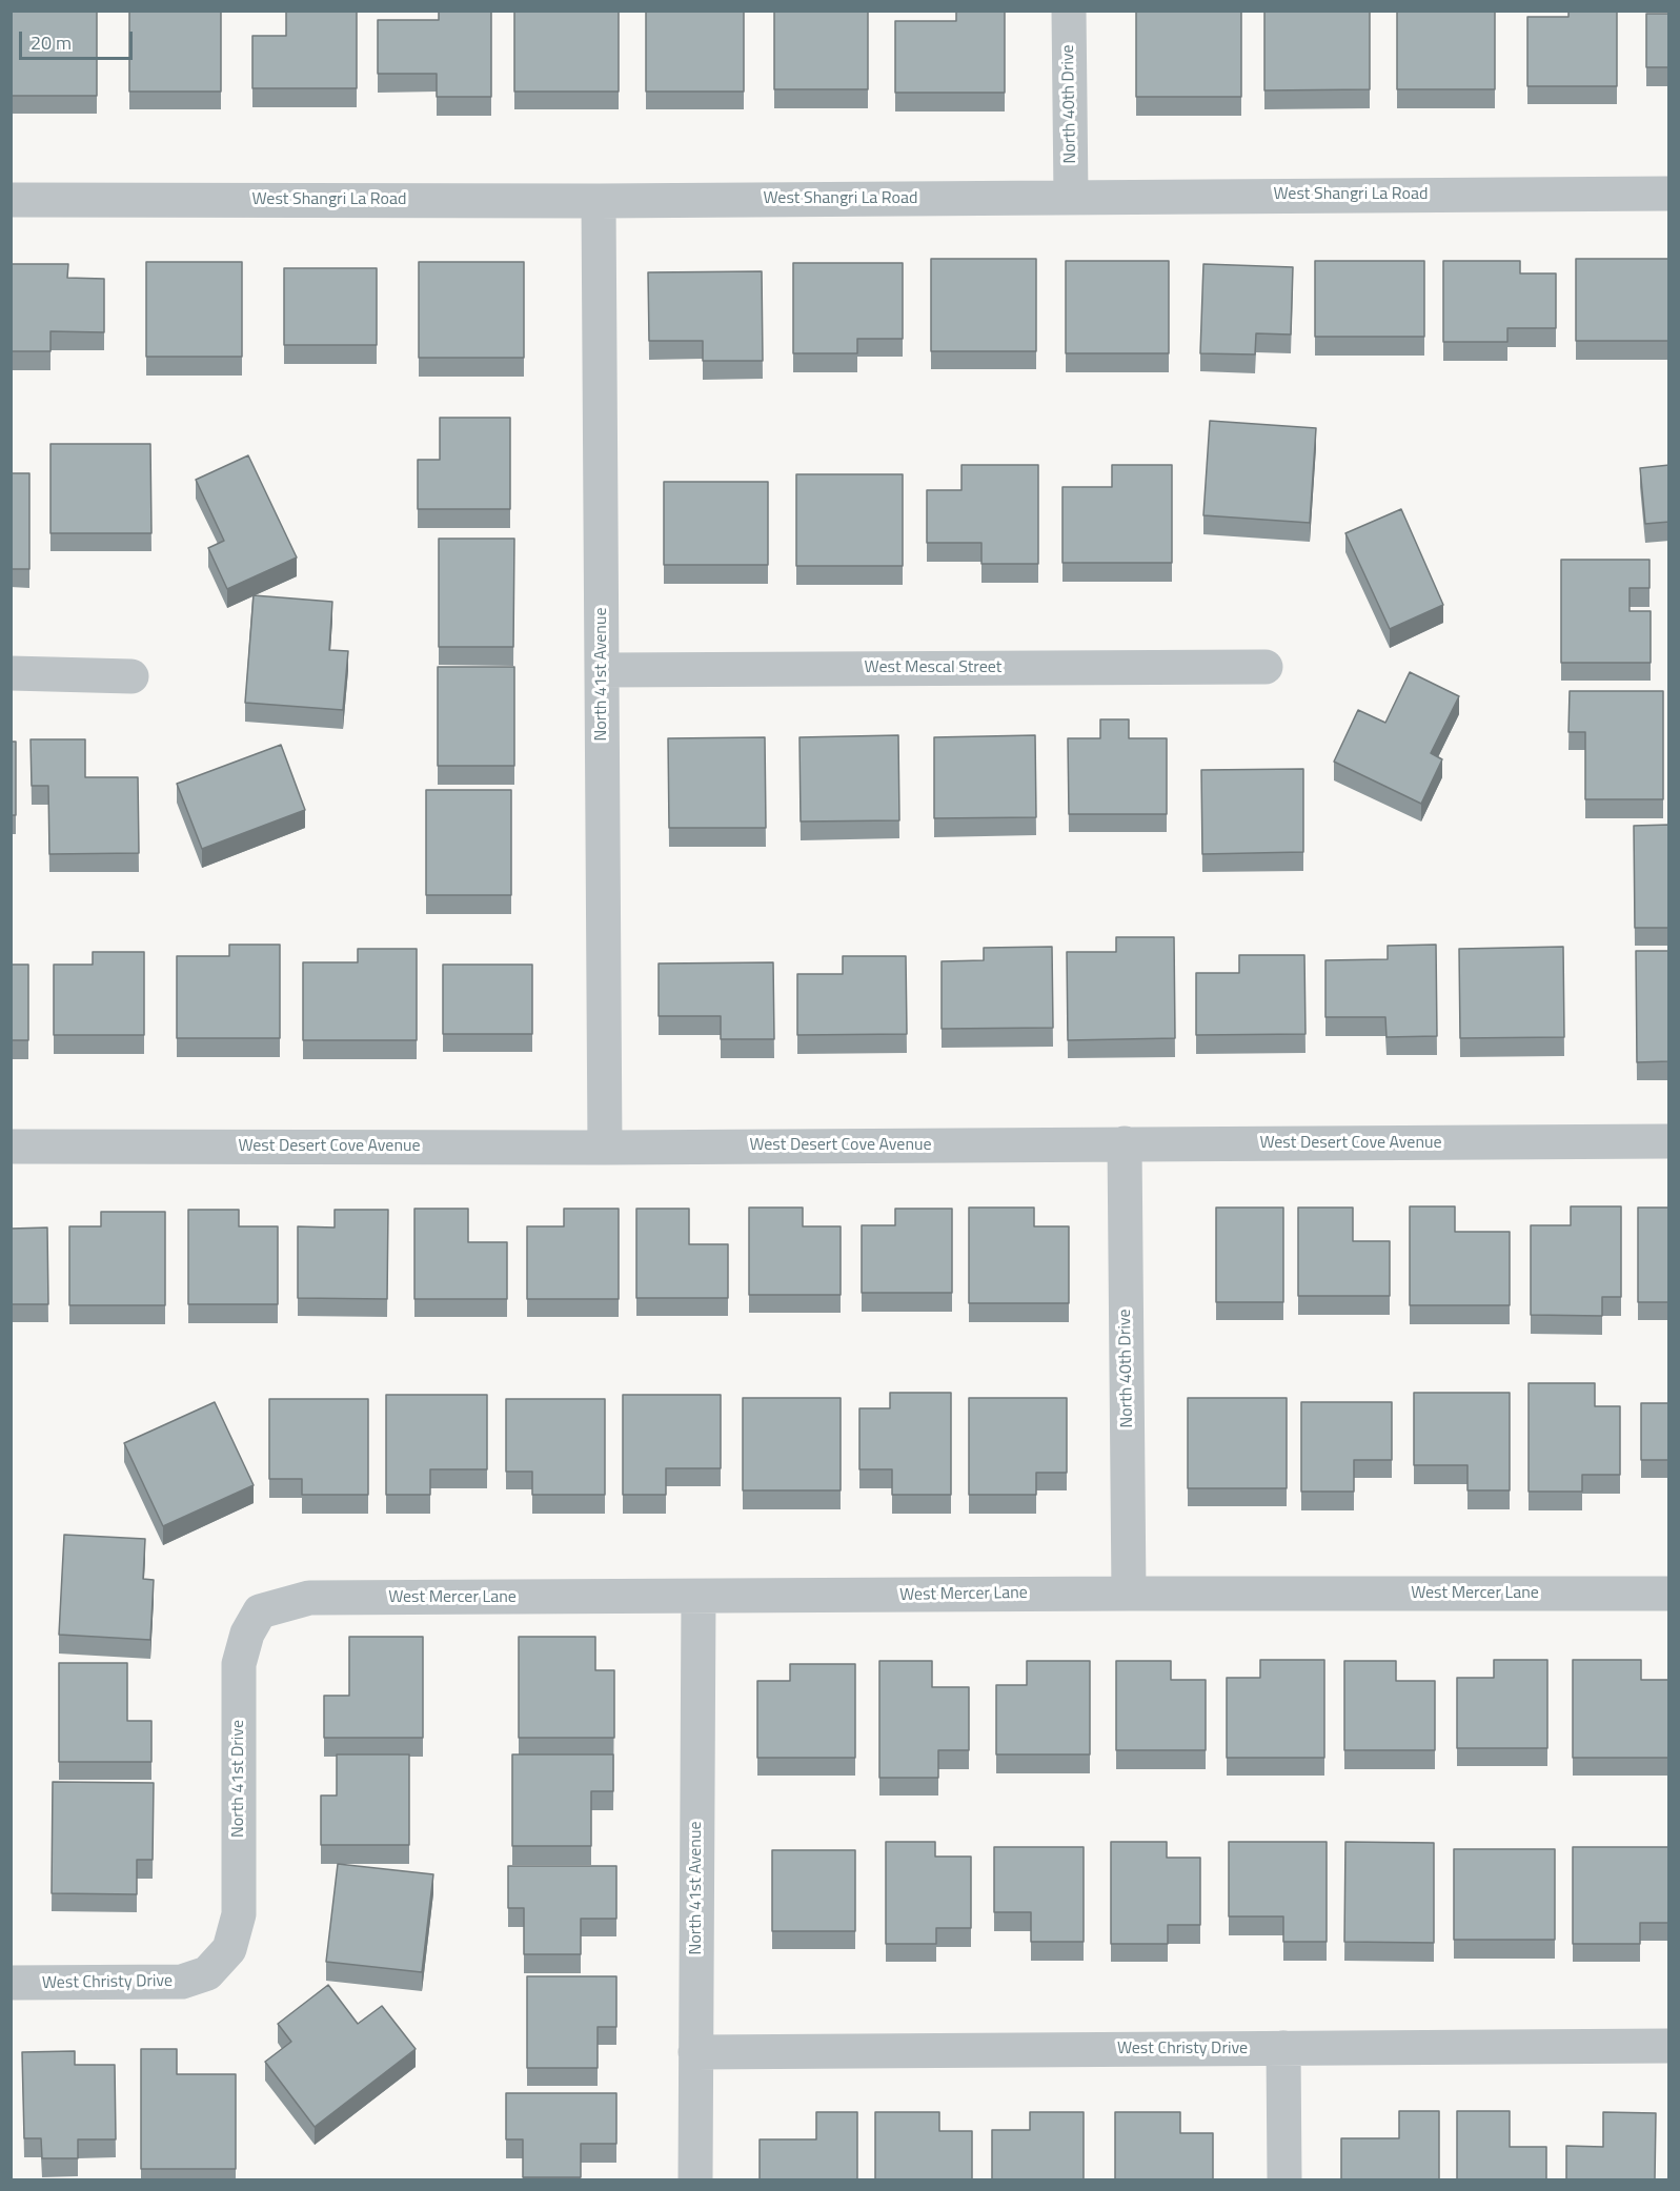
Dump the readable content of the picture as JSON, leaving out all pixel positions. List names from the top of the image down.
{
  "streets": {
    "street": [
      "North 40th Drive",
      "West Shangri La Road",
      "West Mescal Street",
      "North 41st Avenue",
      "West Desert Cove Avenue",
      "West Mercer Lane",
      "North 41st Drive",
      "West Christy Drive"
    ]
  },
  "crossings": [
    ["North 40th Drive", "West Shangri La Road"],
    ["North 40th Drive", "West Desert Cove Avenue"],
    ["North 40th Drive", "West Mercer Lane"],
    ["West Shangri La Road", "North 41st Avenue"],
    ["West Mescal Street", "North 41st Avenue"],
    ["North 41st Avenue", "West Desert Cove Avenue"],
    ["North 41st Avenue", "West Mercer Lane"],
    ["North 41st Avenue", "West Christy Drive"],
    ["West Mercer Lane", "North 41st Drive"],
    ["North 41st Drive", "West Christy Drive"]
  ],
  "scale_bar": "20 m"
}
